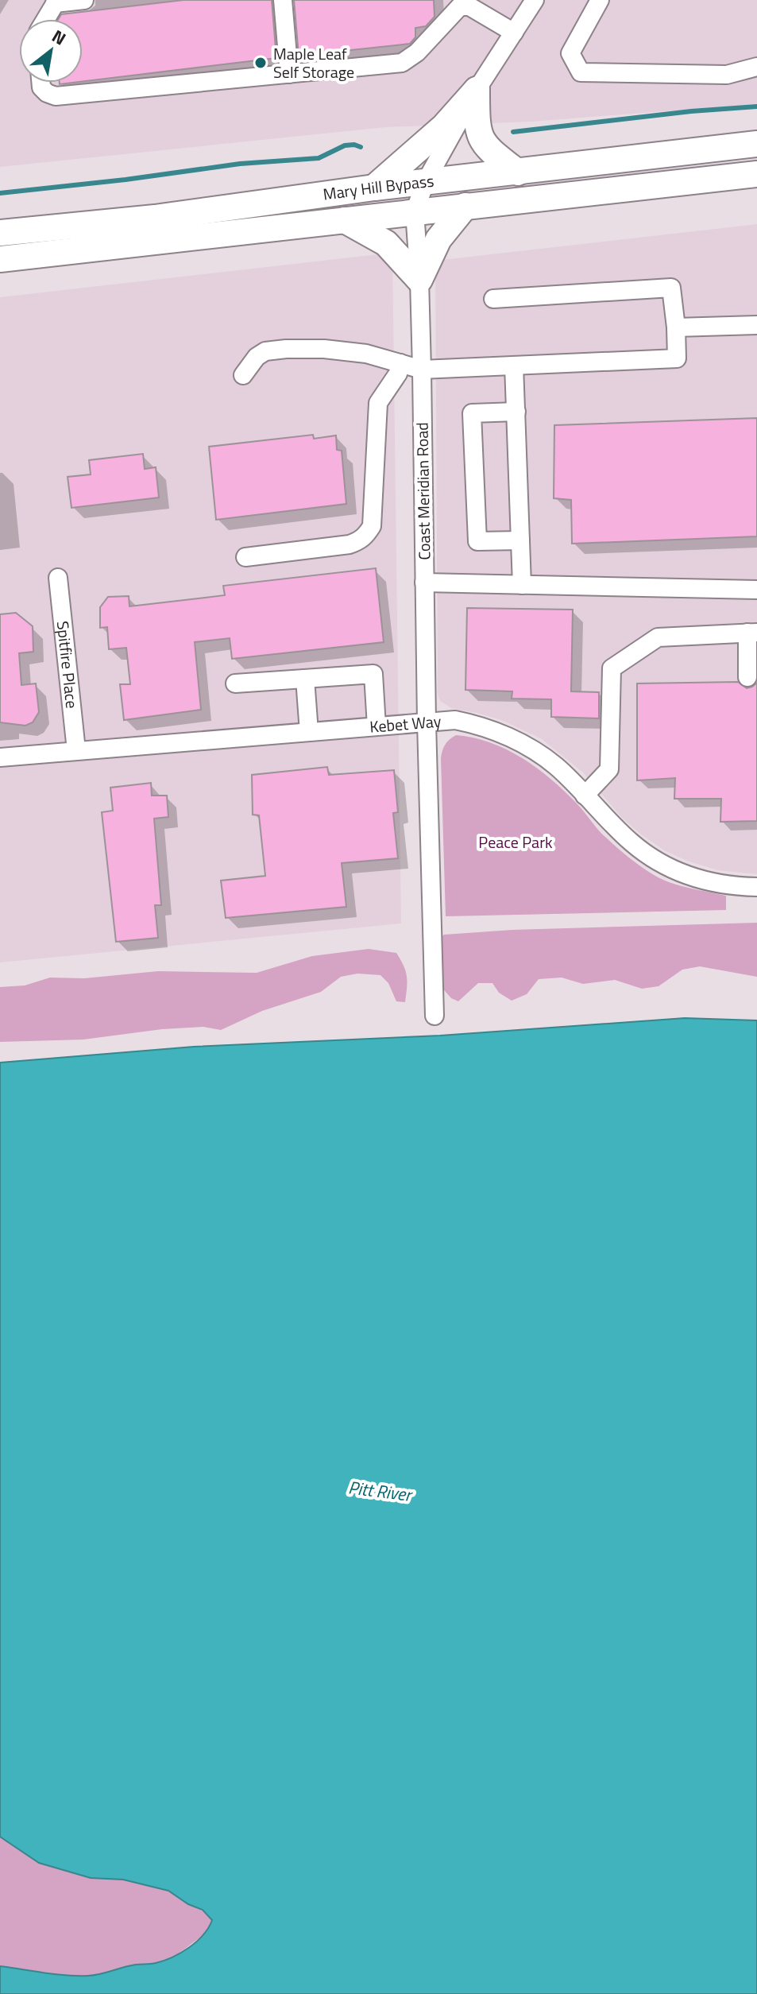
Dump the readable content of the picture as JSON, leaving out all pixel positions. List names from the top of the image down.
{
  "streets": {
    "highway": ["Mary Hill Bypass"],
    "street": ["Coast Meridian Road", "Spitfire Place", "Kebet Way"]
  },
  "crossings": [
    ["Mary Hill Bypass", "Coast Meridian Road"],
    ["Coast Meridian Road", "Kebet Way"],
    ["Spitfire Place", "Kebet Way"]
  ],
  "water": ["Pitt River"],
  "parks": ["Peace Park"],
  "places": ["Maple Leaf Self Storage"],
  "north": "top right"
}
